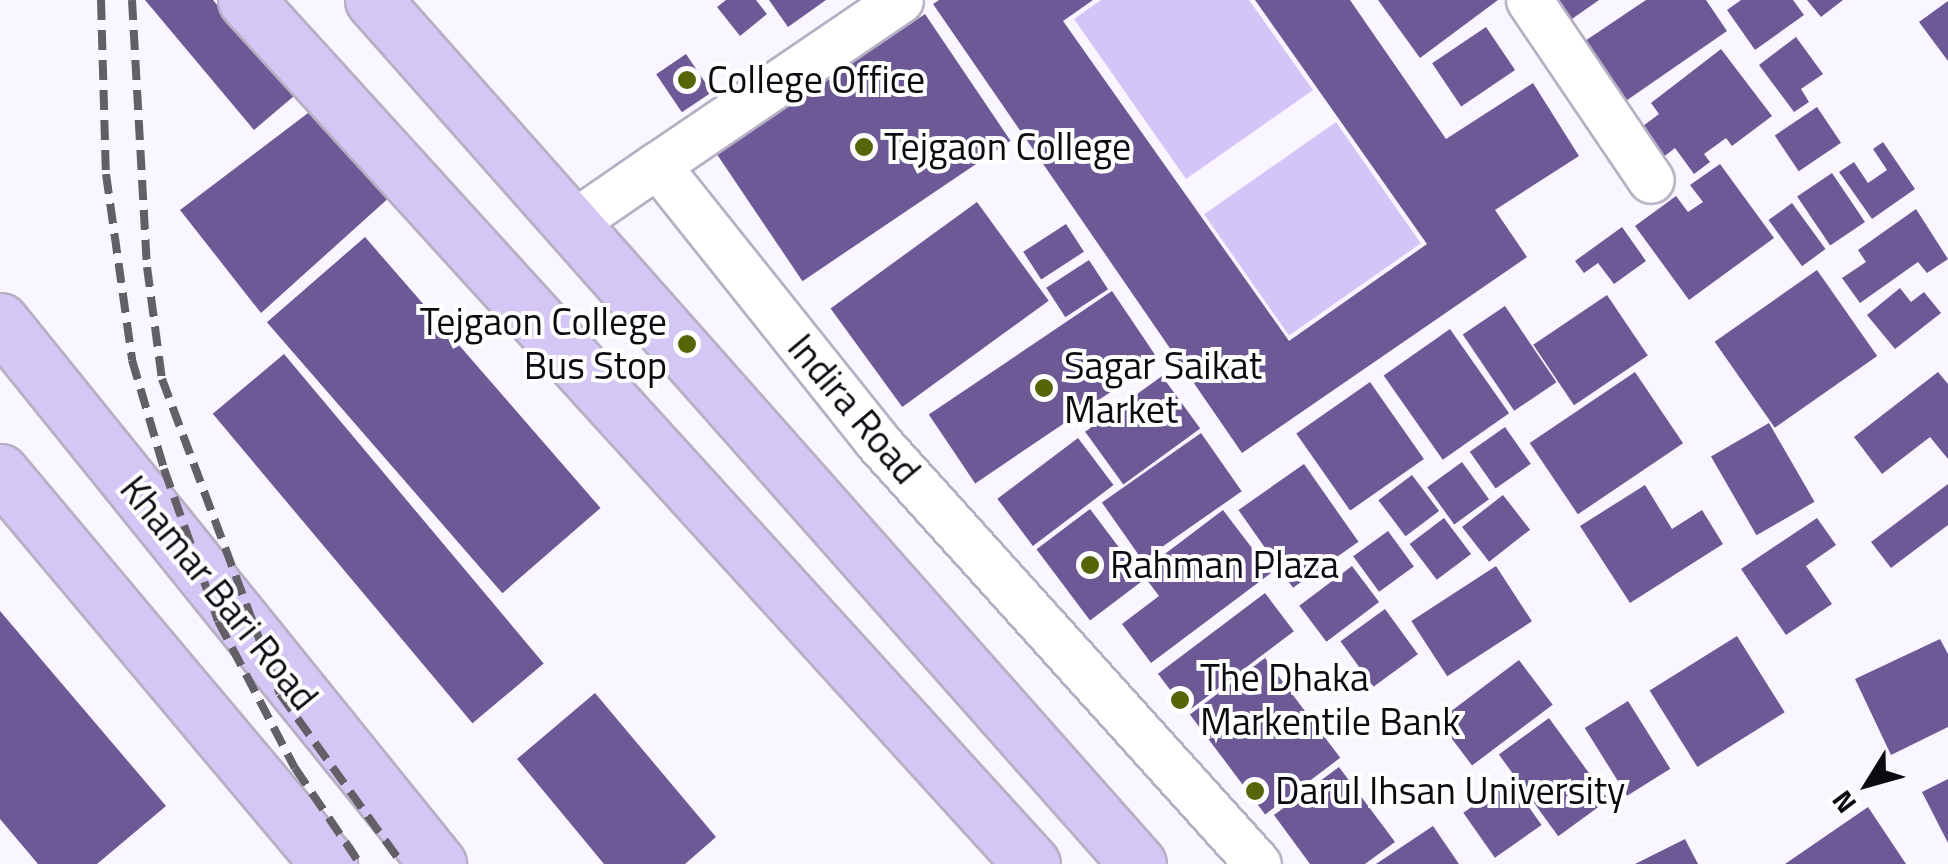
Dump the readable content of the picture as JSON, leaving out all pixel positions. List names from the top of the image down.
{
  "streets": {
    "highway": ["Khamar Bari Road"],
    "street": ["Indira Road"]
  },
  "places": [
    "College Office",
    "Tejgaon College",
    "Tejgaon College Bus Stop",
    "Sagar Saikat Market",
    "Rahman Plaza",
    "The Dhaka Markentile Bank",
    "Darul Ihsan University"
  ],
  "north": "bottom left"
}
